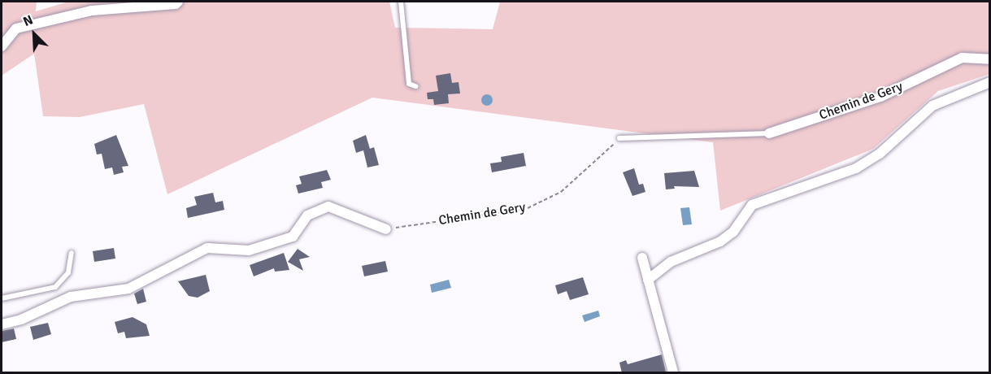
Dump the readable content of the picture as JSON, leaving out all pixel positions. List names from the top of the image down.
{
  "streets": {
    "street": ["Chemin de Gery"]
  },
  "north": "top left"
}
